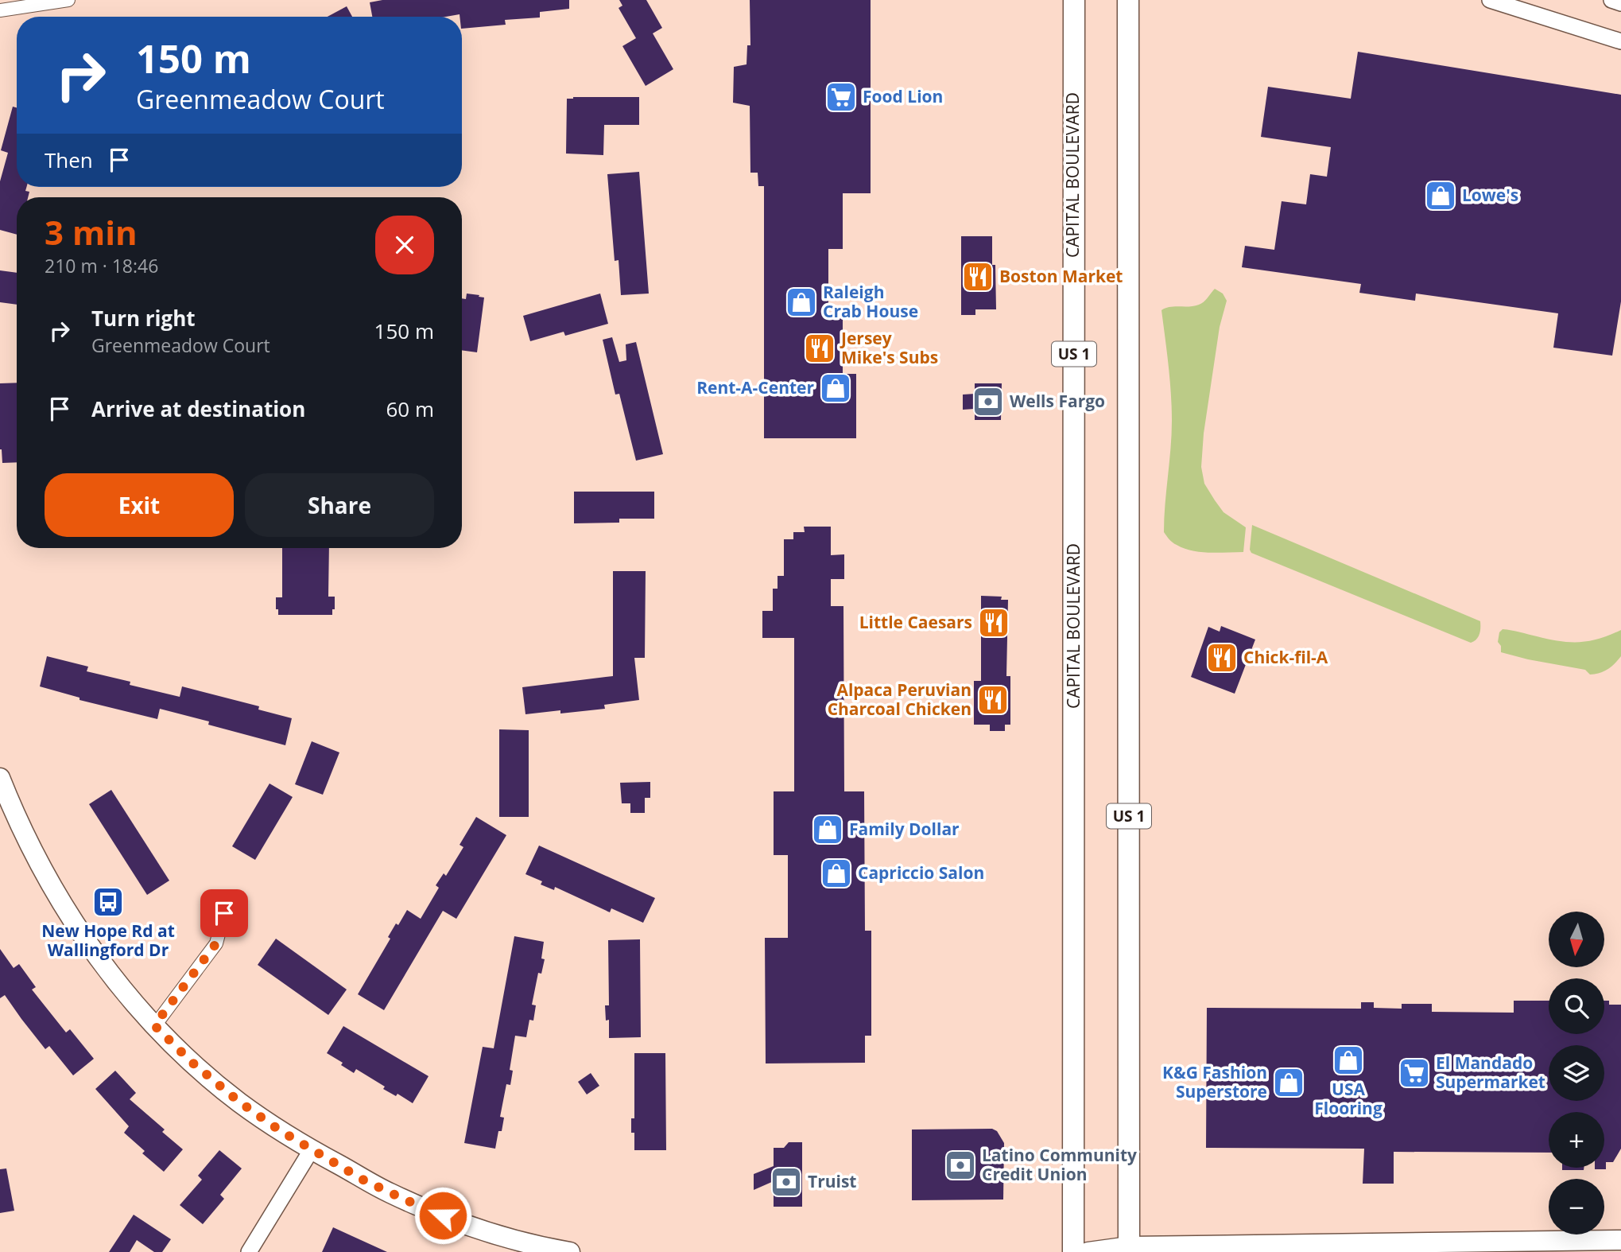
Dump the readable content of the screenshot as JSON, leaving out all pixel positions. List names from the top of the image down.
{
  "streets": {
    "highway": ["CAPITAL BOULEVARD", "US 1"]
  },
  "places": {
    "supermarket": ["Food Lion", "El Mandado Supermarket"],
    "shop": [
      "Lowe's",
      "Raleigh Crab House",
      "Rent-A-Center",
      "Family Dollar",
      "Capriccio Salon",
      "USA Flooring",
      "K&G Fashion Superstore"
    ],
    "restaurant": [
      "Boston Market",
      "Jersey Mike's Subs",
      "Little Caesars",
      "Chick-fil-A",
      "Alpaca Peruvian Charcoal Chicken"
    ],
    "bank": ["Wells Fargo", "Latino Community Credit Union", "Truist"],
    "bus stop": ["New Hope Rd at Wallingford Dr"]
  },
  "north": "bottom",
  "page": {
    "turn": ["150 m", "Greenmeadow Court"],
    "then": "Then",
    "heading": ["3 min", "210 m · 18:46"],
    "list": [
      {
        "name": "Turn right",
        "note": "Greenmeadow Court",
        "value": "150 m"
      },
      {
        "name": "Arrive at destination",
        "value": "60 m"
      }
    ],
    "buttons": ["Exit", "Share"],
    "map_buttons": ["+", "−"]
  }
}
